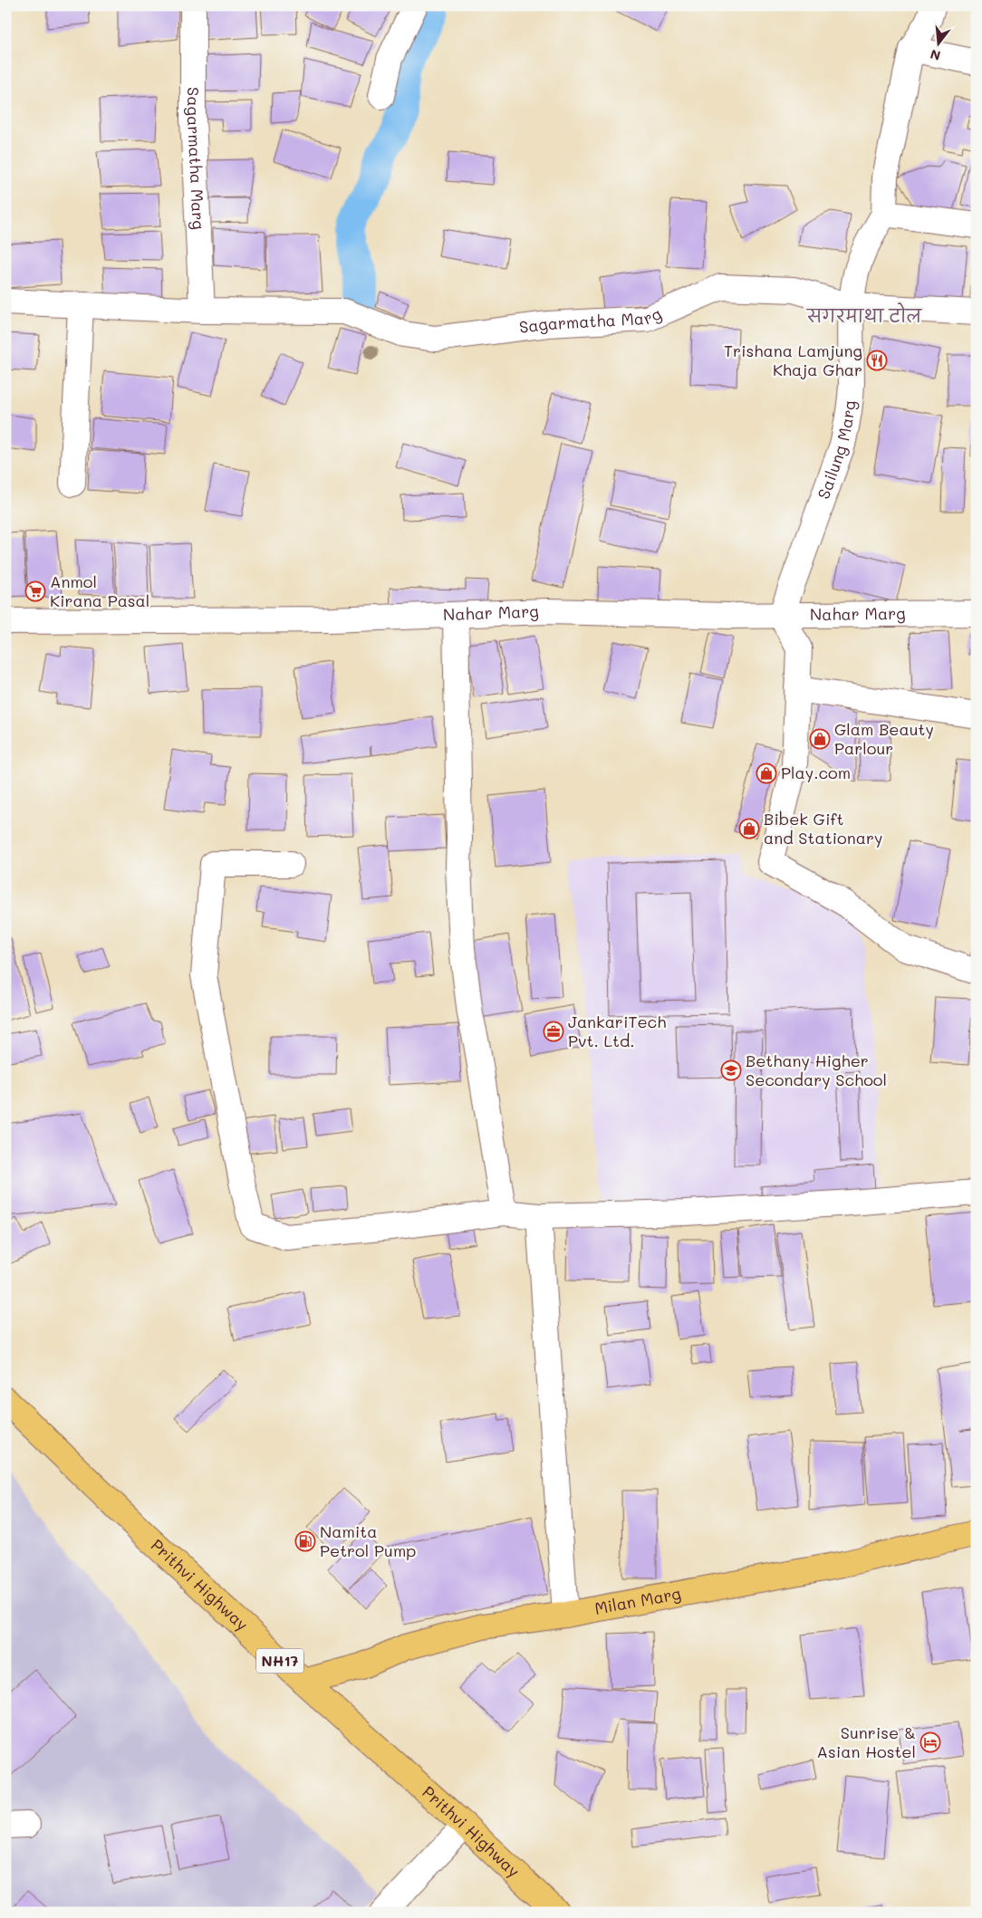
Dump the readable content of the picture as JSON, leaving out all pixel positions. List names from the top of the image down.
{
  "streets": {
    "main road": ["Prithvi Highway", "Milan Marg", "NH17"],
    "street": ["Sagarmatha Marg", "Sailung Marg", "Nahar Marg"]
  },
  "crossings": [
    ["Sagarmatha Marg", "Sailung Marg"],
    ["Sailung Marg", "Nahar Marg"],
    ["Prithvi Highway", "Milan Marg"]
  ],
  "districts": ["सगरमाथा टोल"],
  "places": {
    "restaurant": ["Trishana Lamjung Khaja Ghar"],
    "supermarket": ["Anmol Kirana Pasal"],
    "shop": ["Glam Beauty Parlour", "Play.com", "Bibek Gift and Stationary"],
    "office": ["JankariTech Pvt. Ltd."],
    "school or university": ["Bethany Higher Secondary School"],
    "fuel station": ["Namita Petrol Pump"],
    "hotel": ["Sunrise & Asian Hostel"]
  },
  "north": "bottom"
}
